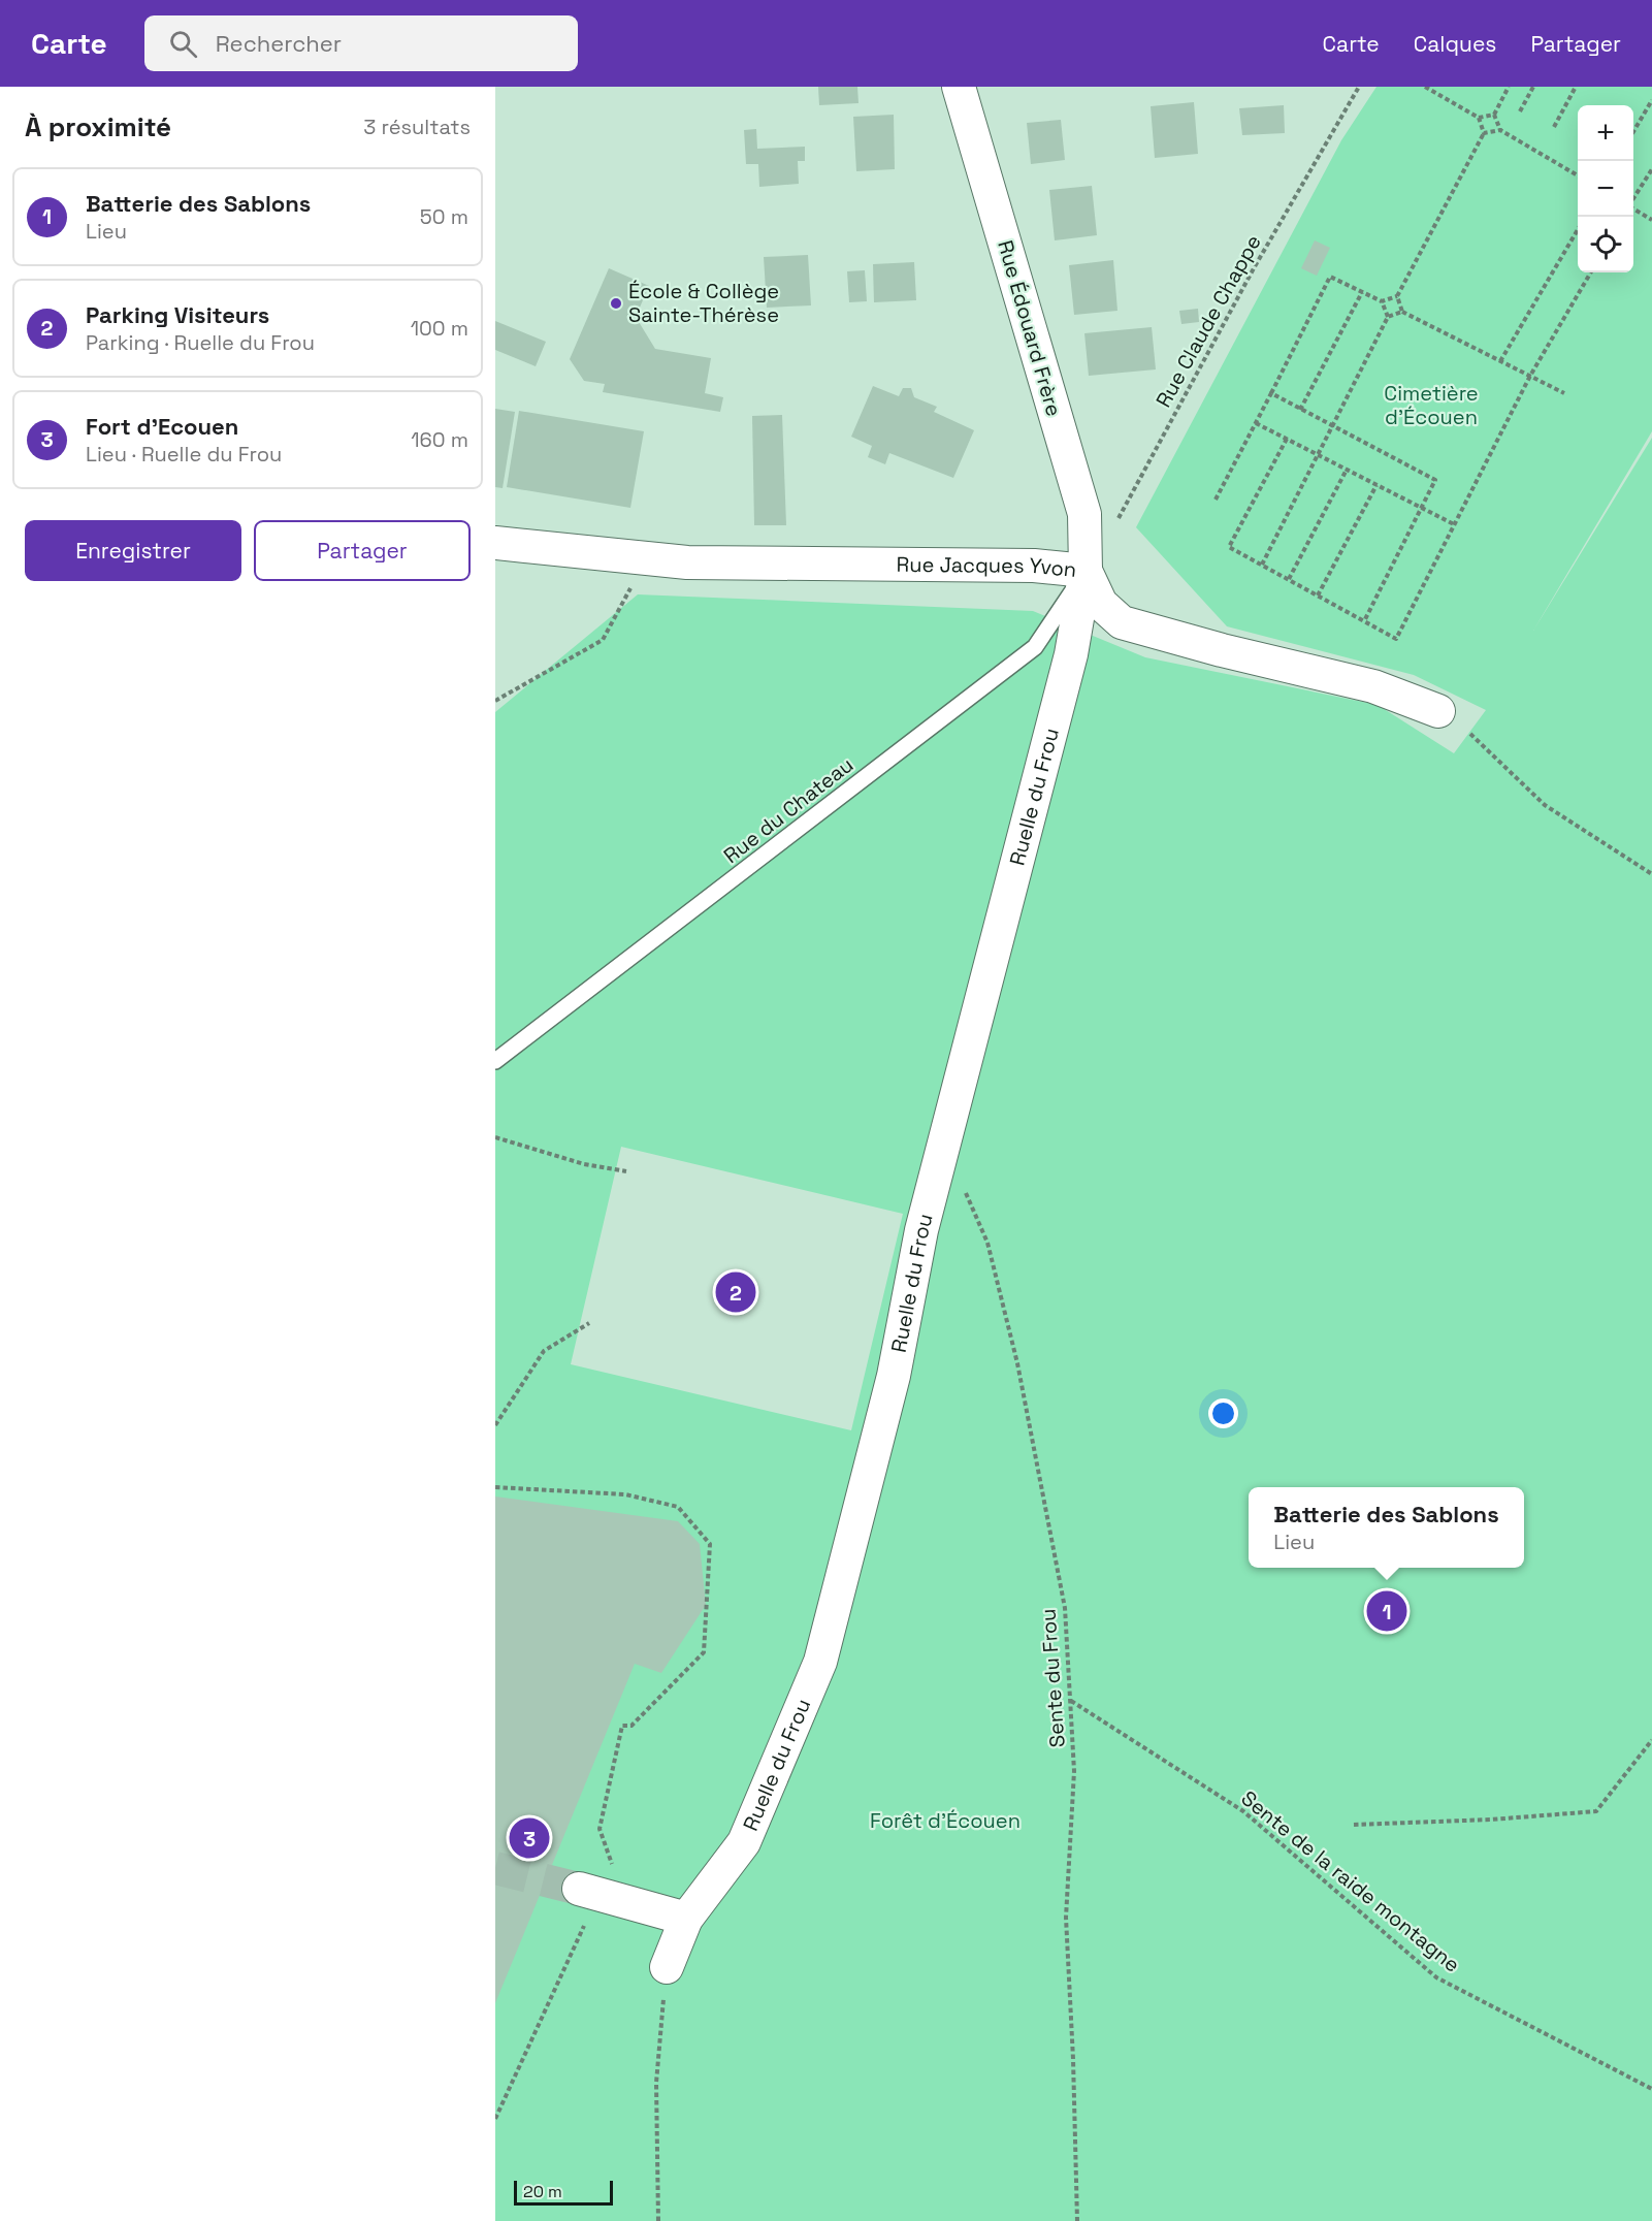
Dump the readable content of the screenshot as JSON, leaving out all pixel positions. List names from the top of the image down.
{
  "streets": {
    "street": ["Rue Édouard Frère", "Rue Jacques Yvon", "Ruelle du Frou"],
    "lane": ["Rue du Chateau"],
    "path": ["Rue Claude Chappe", "Sente du Frou", "Sente de la raide montagne"]
  },
  "crossings": [
    ["Rue Édouard Frère", "Rue Jacques Yvon"],
    ["Rue Édouard Frère", "Ruelle du Frou"],
    ["Rue Édouard Frère", "Rue du Chateau"],
    ["Rue Jacques Yvon", "Ruelle du Frou"],
    ["Rue Jacques Yvon", "Rue du Chateau"],
    ["Ruelle du Frou", "Rue du Chateau"],
    ["Ruelle du Frou", "Sente du Frou"],
    ["Sente du Frou", "Sente de la raide montagne"]
  ],
  "parks": ["Cimetière d'Écouen", "Forêt d'Écouen"],
  "places": ["École & Collège Sainte-Thérèse"],
  "scale_bar": "20 m",
  "page": {
    "header": "Carte",
    "search": "Rechercher",
    "nav": ["Carte", "Calques", "Partager"],
    "heading": ["À proximité", "3 résultats"],
    "map_buttons": ["+", "−"],
    "list": [
      {
        "mark": "1",
        "name": "Batterie des Sablons",
        "note": "Lieu",
        "value": "50 m"
      },
      {
        "mark": "2",
        "name": "Parking Visiteurs",
        "note": "Parking · Ruelle du Frou",
        "value": "100 m"
      },
      {
        "mark": "3",
        "name": "Fort d'Ecouen",
        "note": "Lieu · Ruelle du Frou",
        "value": "160 m"
      }
    ],
    "buttons": ["Enregistrer", "Partager"],
    "pins": ["2", "1", "3"],
    "popup": ["Batterie des Sablons", "Lieu"],
    "scale": "20 m"
  }
}
